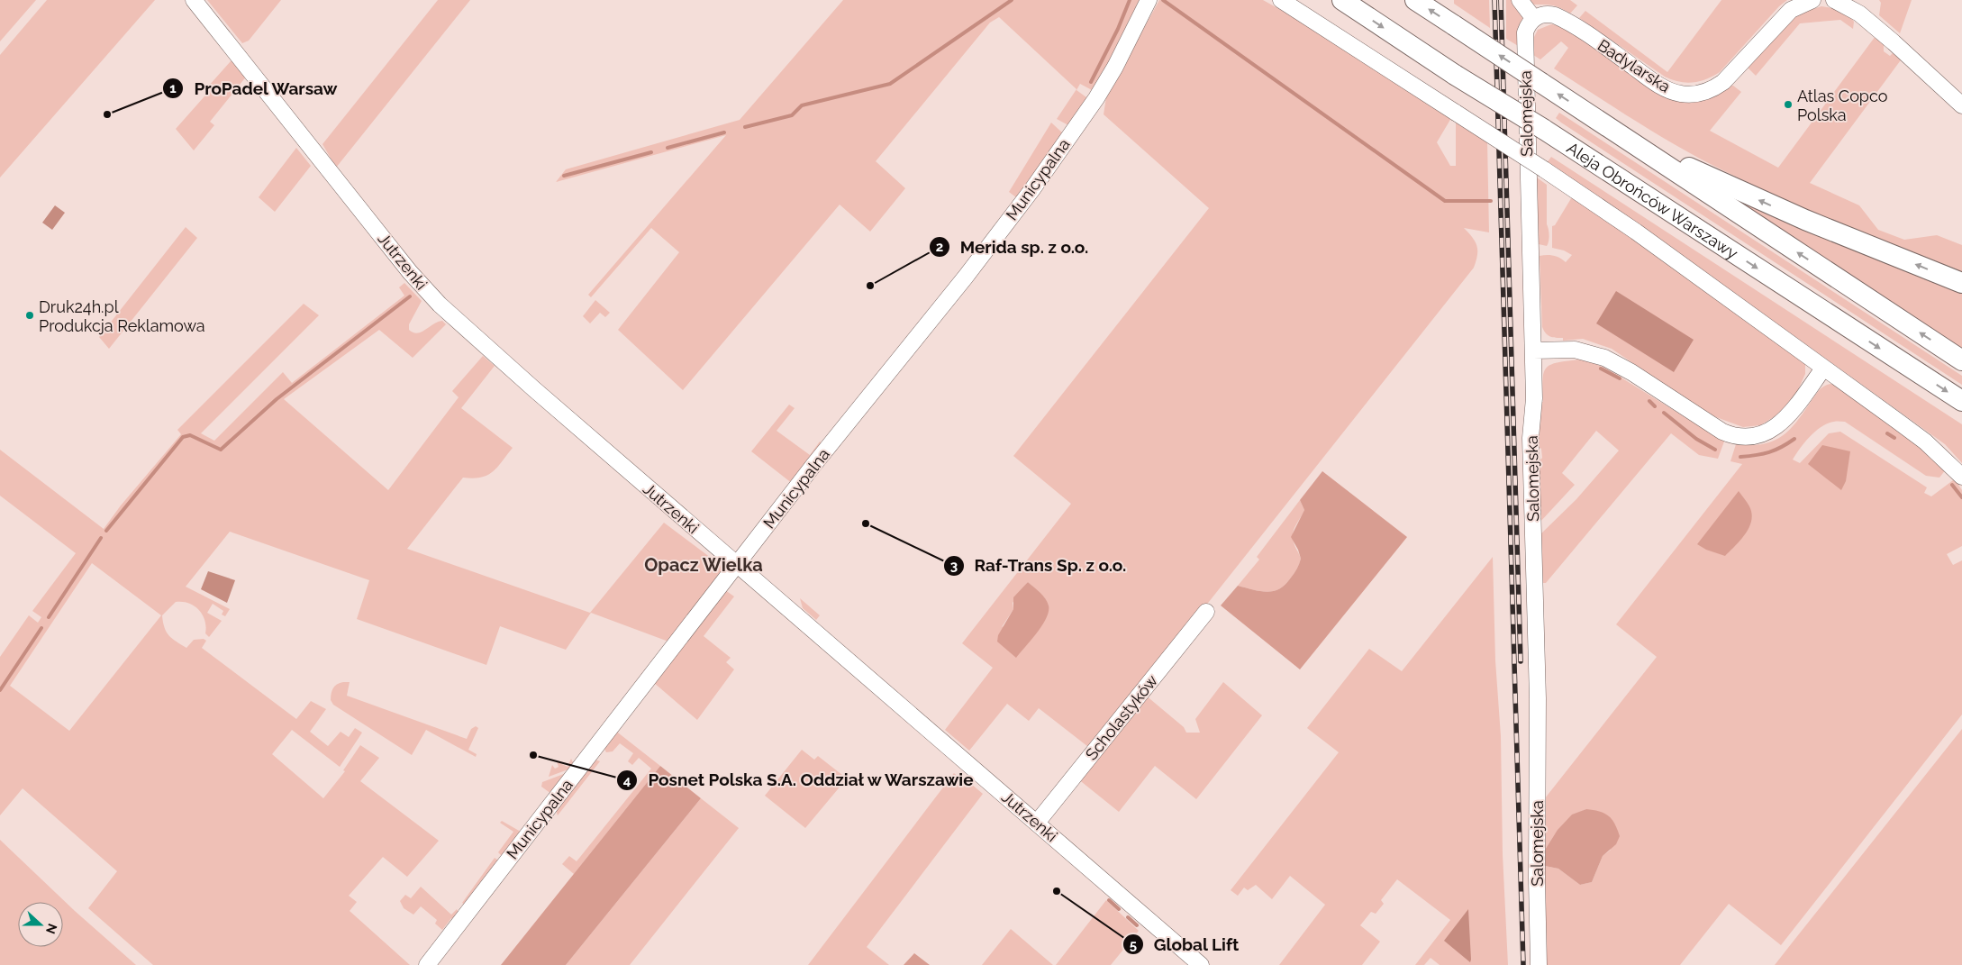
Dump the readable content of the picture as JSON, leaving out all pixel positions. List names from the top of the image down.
{
  "streets": {
    "main road": ["Aleja Obrońców Warszawy"],
    "street": [
      "Badylarska",
      "Salomejska",
      "Municypalna",
      "Jutrzenki",
      "Scholastyków"
    ]
  },
  "crossings": [
    ["Badylarska", "Salomejska"],
    ["Municypalna", "Jutrzenki"],
    ["Jutrzenki", "Scholastyków"]
  ],
  "districts": ["Opacz Wielka"],
  "places": [
    "Atlas Copco Polska",
    "ProPadel Warsaw",
    "Merida sp. z o.o.",
    "Druk24h.pl Produkcja Reklamowa",
    "Raf-Trans Sp. z o.o.",
    "Posnet Polska S.A. Oddział w Warszawie",
    "Global Lift"
  ],
  "north": "right"
}
